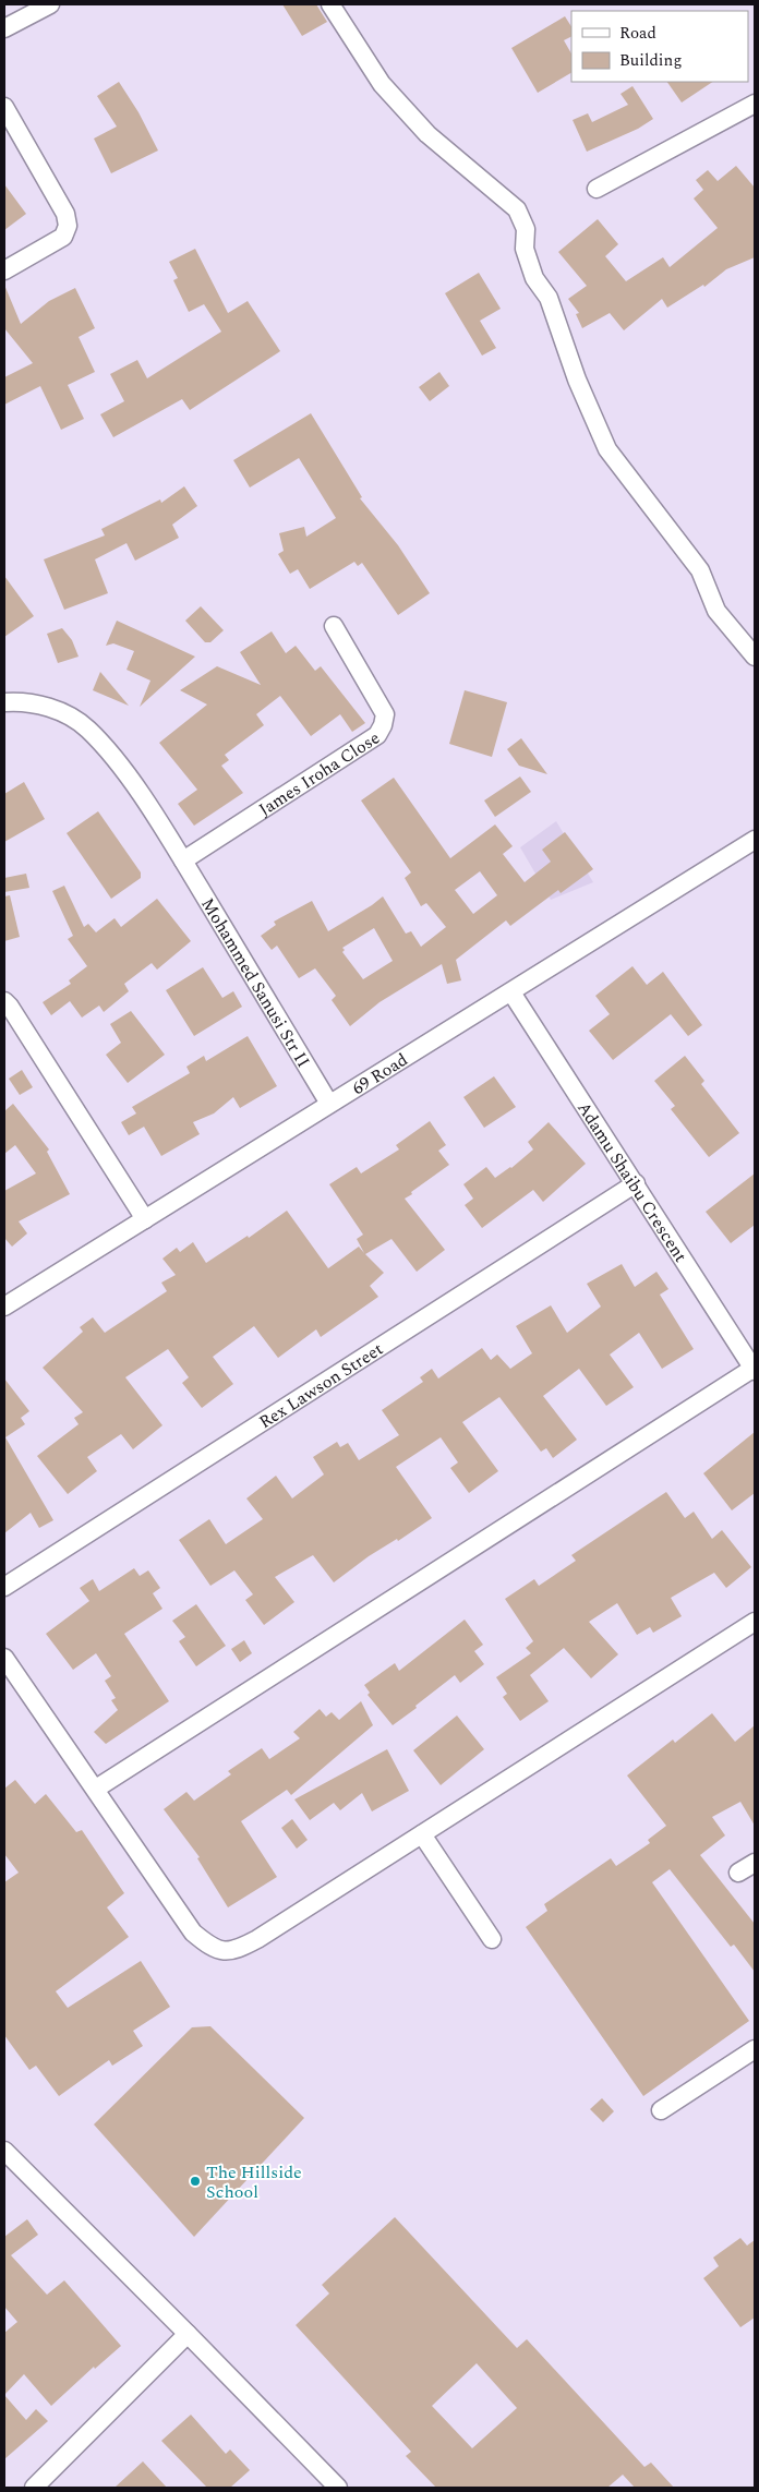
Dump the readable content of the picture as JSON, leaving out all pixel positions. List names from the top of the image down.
{
  "streets": {
    "street": [
      "James Iroha Close",
      "Mohammed Sanusi Str II",
      "69 Road",
      "Adamu Shaibu Crescent",
      "Rex Lawson Street"
    ]
  },
  "crossings": [
    ["James Iroha Close", "Mohammed Sanusi Str II"],
    ["Mohammed Sanusi Str II", "69 Road"],
    ["69 Road", "Adamu Shaibu Crescent"],
    ["Adamu Shaibu Crescent", "Rex Lawson Street"]
  ],
  "places": ["The Hillside School"],
  "legend": ["Road", "Building"]
}
